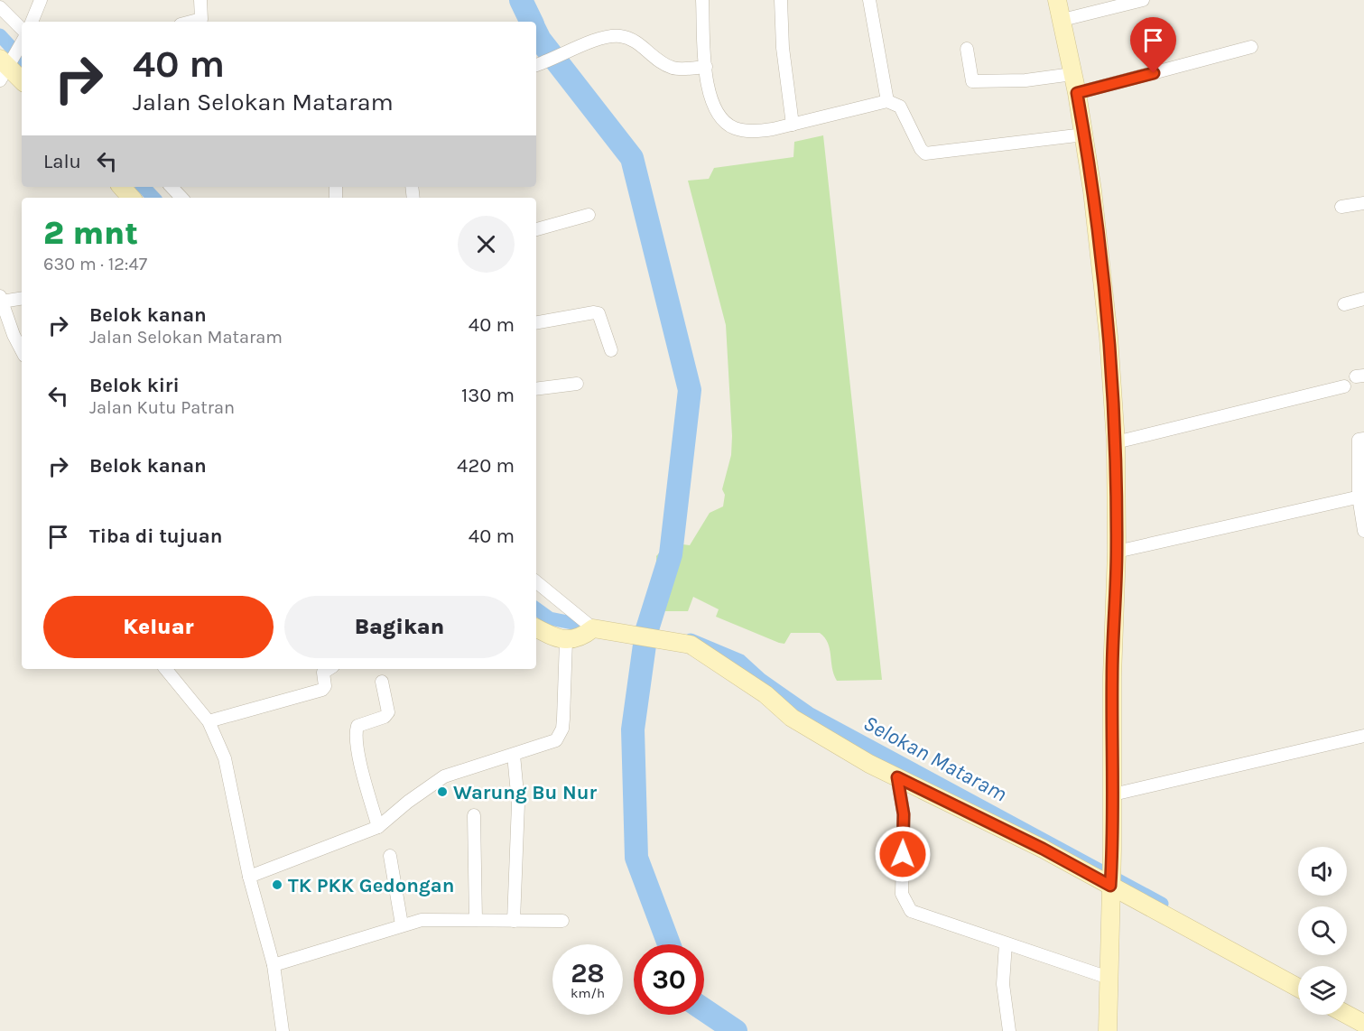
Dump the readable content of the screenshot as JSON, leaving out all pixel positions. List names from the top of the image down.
{
  "water": ["Selokan Mataram"],
  "places": ["Warung Bu Nur", "TK PKK Gedongan"],
  "page": {
    "turn": ["40 m", "Jalan Selokan Mataram"],
    "then": "Lalu",
    "heading": ["2 mnt", "630 m · 12:47"],
    "list": [
      {
        "name": "Belok kanan",
        "note": "Jalan Selokan Mataram",
        "value": "40 m"
      },
      {
        "name": "Belok kiri",
        "note": "Jalan Kutu Patran",
        "value": "130 m"
      },
      {
        "name": "Belok kanan",
        "value": "420 m"
      },
      {
        "name": "Tiba di tujuan",
        "value": "40 m"
      }
    ],
    "buttons": ["Keluar", "Bagikan"],
    "speed": "28 km/h",
    "limit": "30"
  }
}
